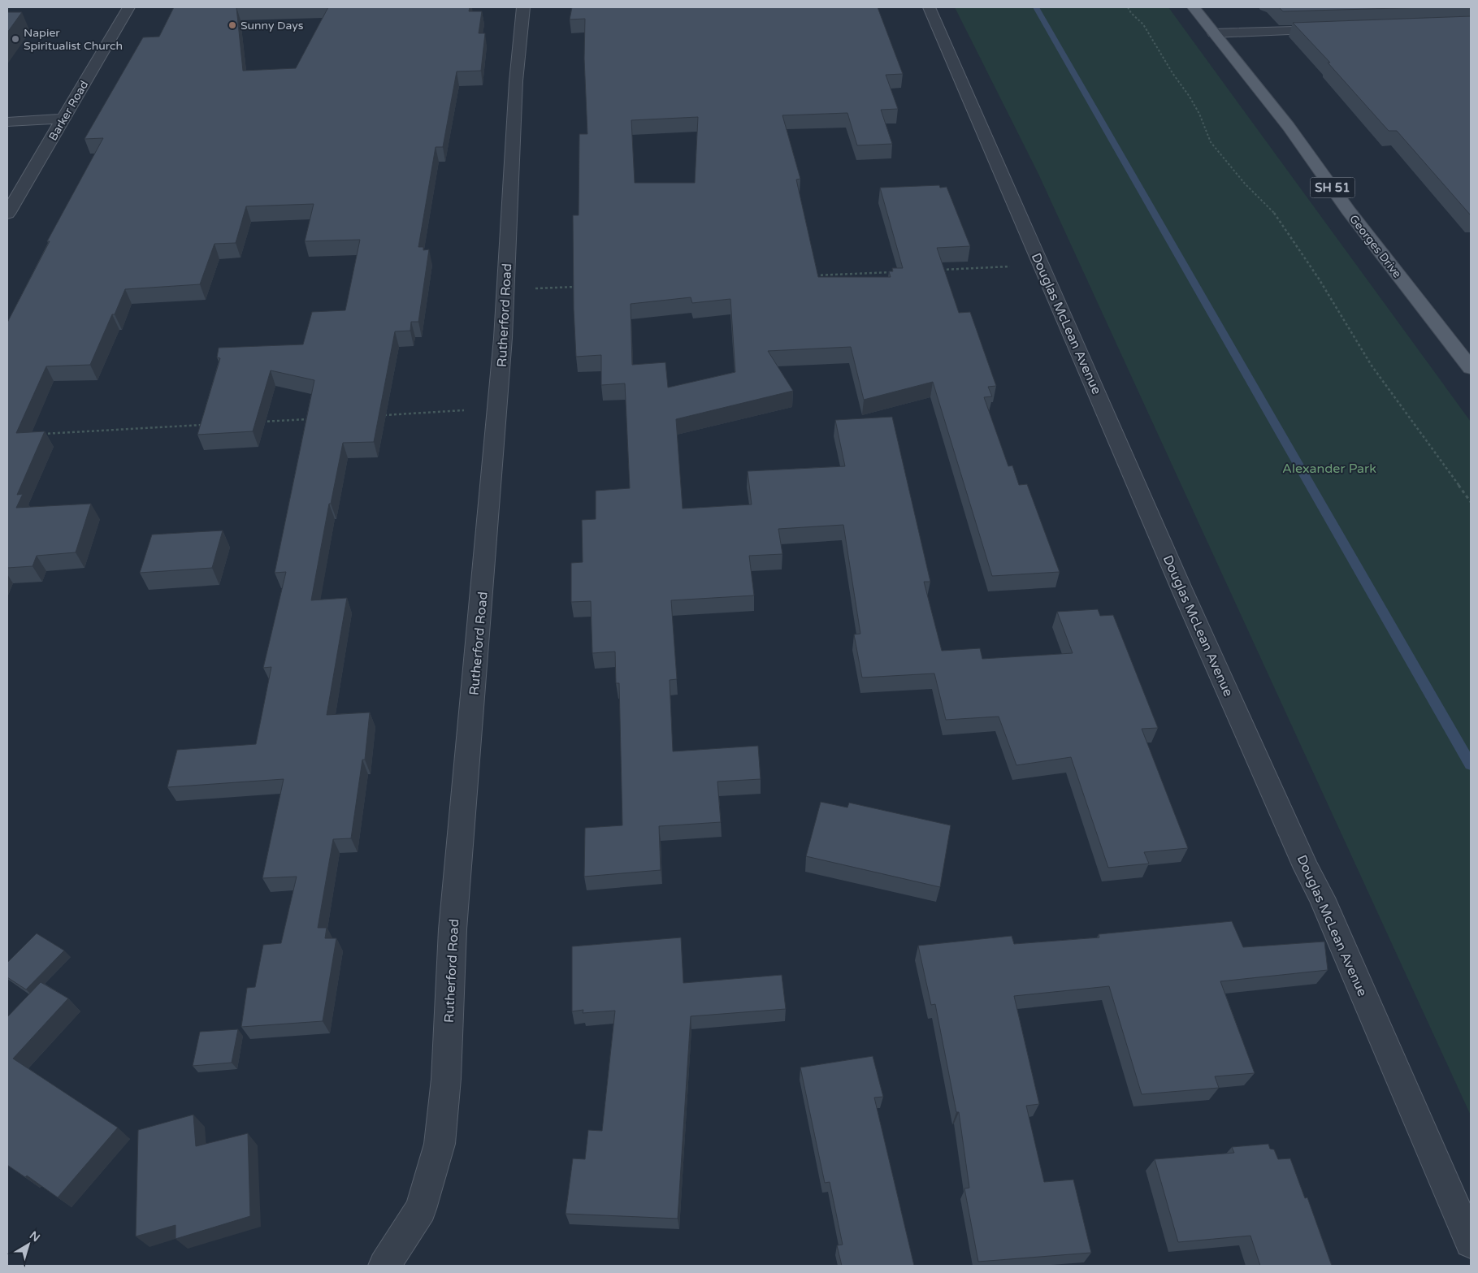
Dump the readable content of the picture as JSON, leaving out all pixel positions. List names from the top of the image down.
{
  "streets": {
    "main road": ["SH 51", "Georges Drive"],
    "street": ["Barker Road", "Rutherford Road", "Douglas McLean Avenue"]
  },
  "parks": ["Alexander Park"],
  "places": ["Sunny Days", "Napier Spiritualist Church"],
  "north": "top right"
}
